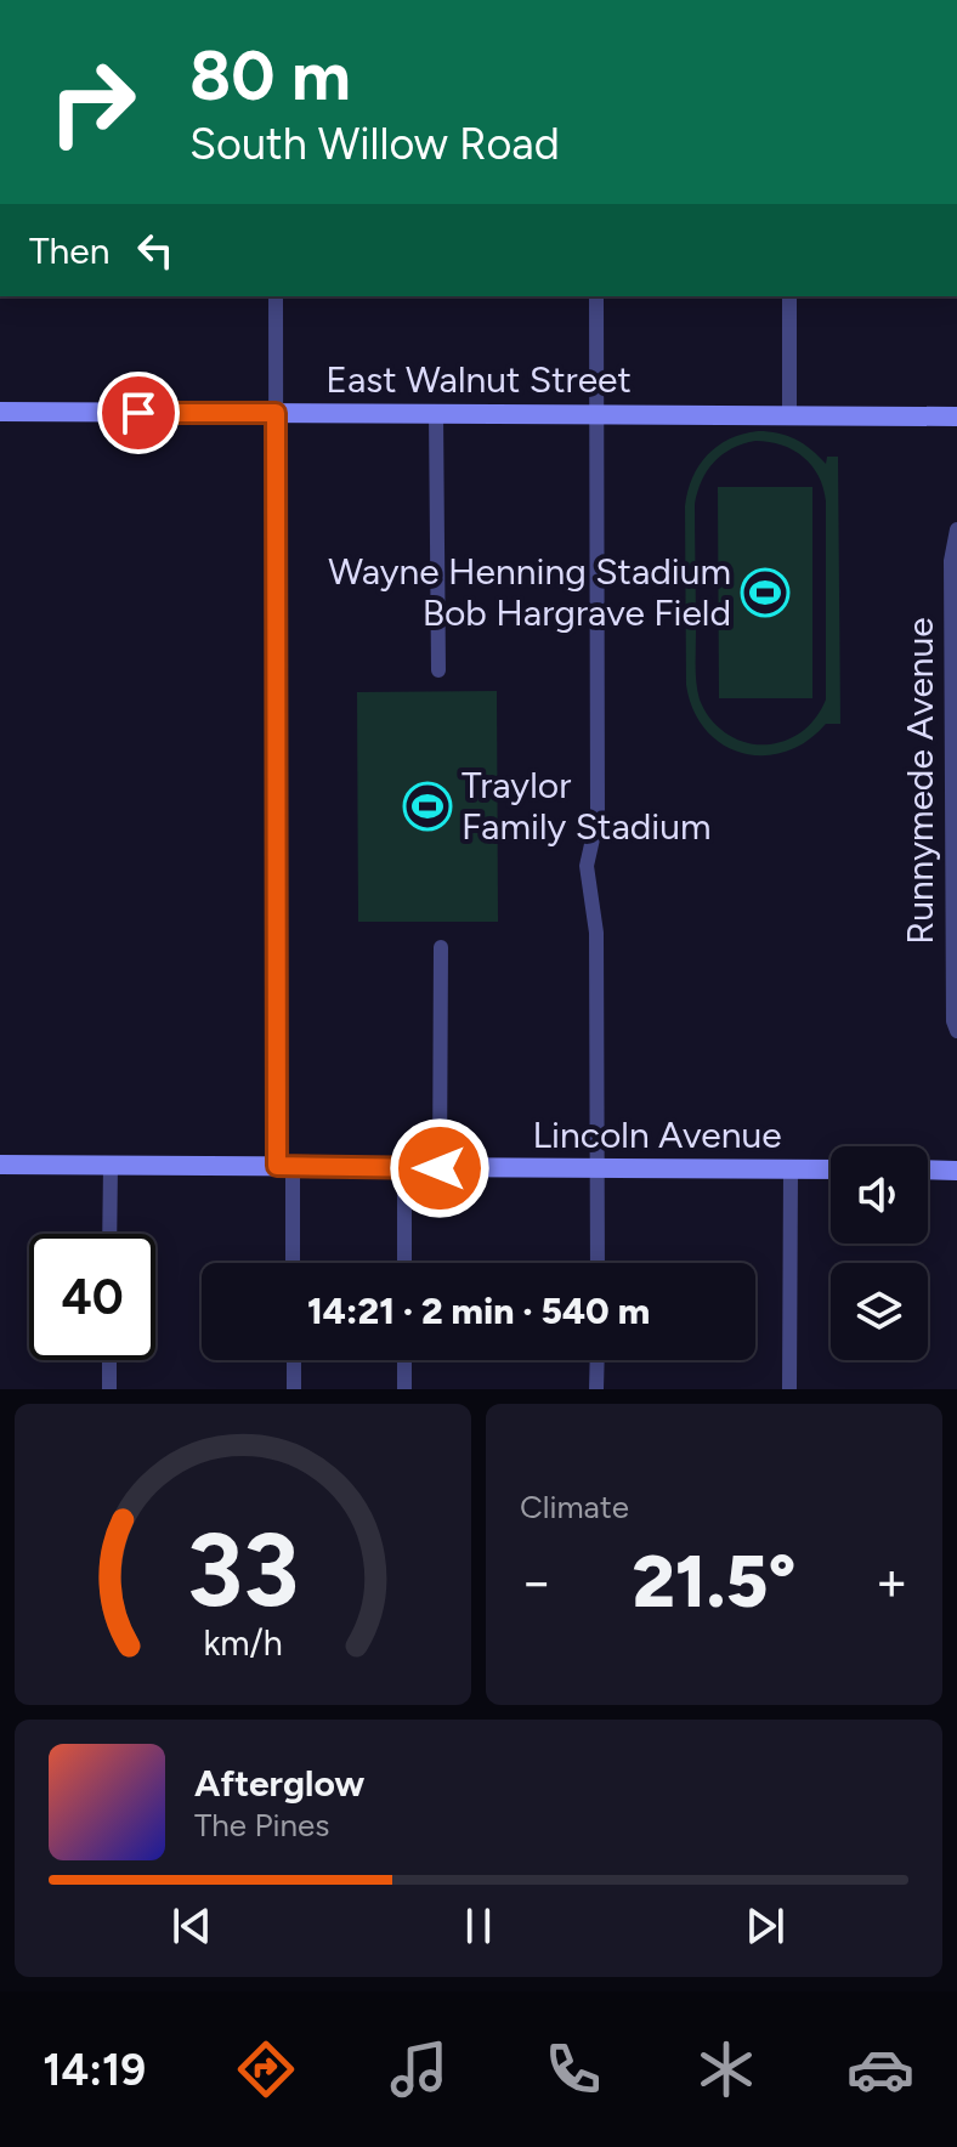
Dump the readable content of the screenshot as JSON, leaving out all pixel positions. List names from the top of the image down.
{
  "streets": {
    "street": ["East Walnut Street", "Runnymede Avenue", "Lincoln Avenue"]
  },
  "places": {
    "sports": ["Wayne Henning Stadium Bob Hargrave Field", "Traylor Family Stadium"]
  },
  "page": {
    "turn": ["80 m", "South Willow Road"],
    "then": "Then",
    "limit": "40",
    "trip": "14:21 · 2 min · 540 m",
    "tile": "Climate",
    "heat": ["−", "21.5°", "+"],
    "song": ["Afterglow", "The Pines"],
    "tabs": "14:19",
    "gauge": ["33", "km/h"]
  }
}
